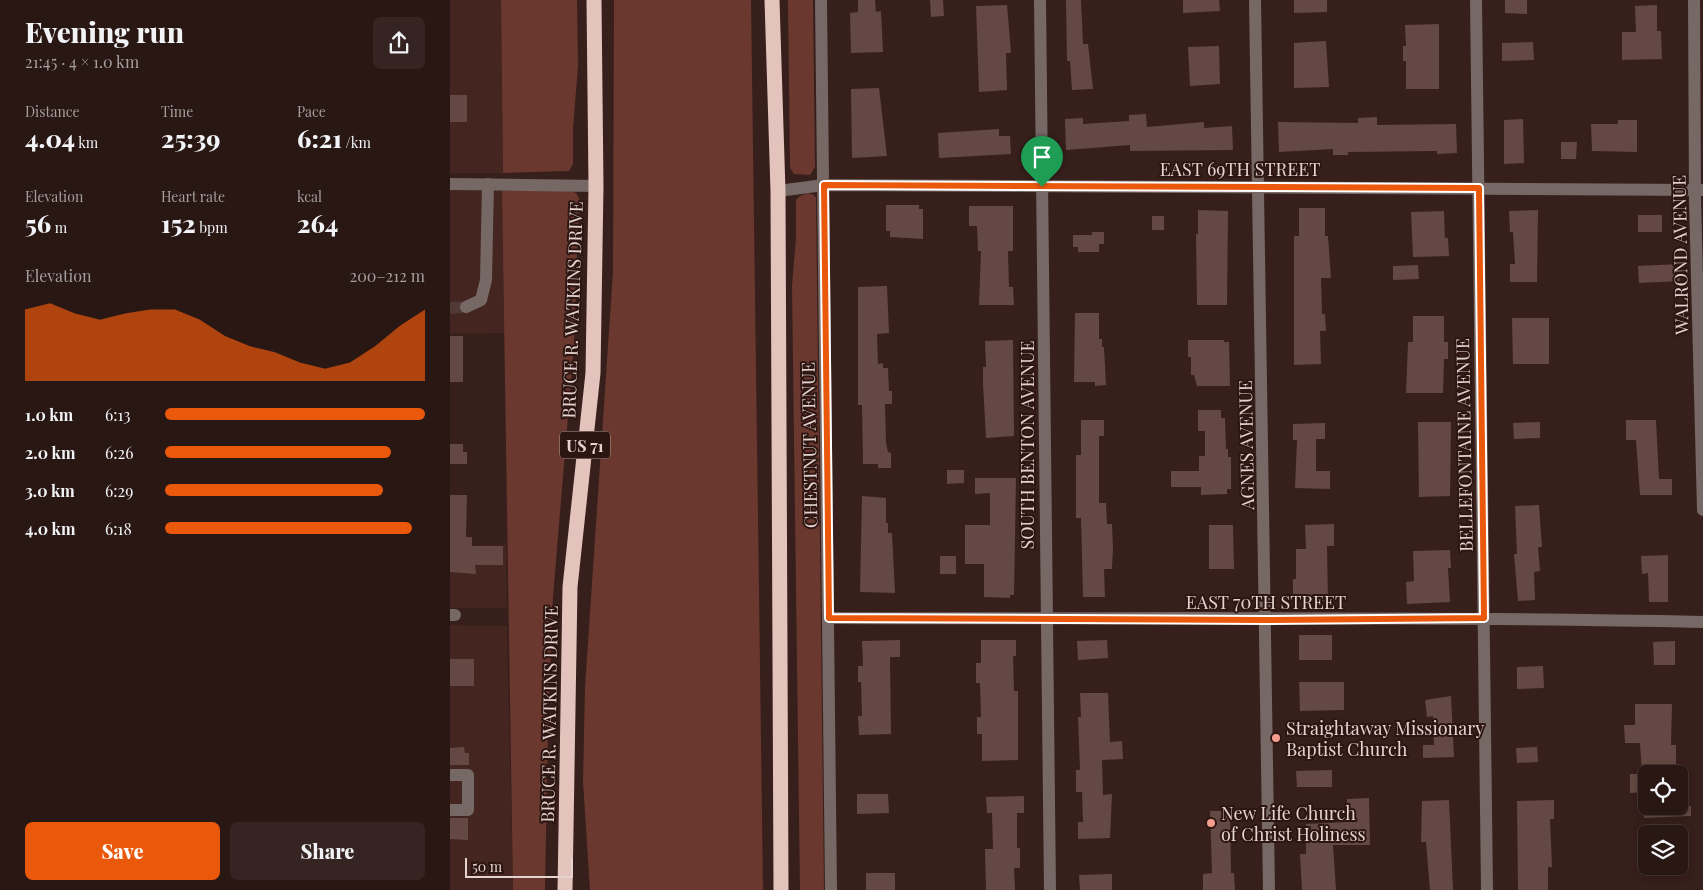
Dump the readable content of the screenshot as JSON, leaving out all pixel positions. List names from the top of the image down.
{
  "streets": {
    "highway": ["BRUCE R. WATKINS DRIVE", "US 71"],
    "street": [
      "EAST 69TH STREET",
      "WALROND AVENUE",
      "CHESTNUT AVENUE",
      "SOUTH BENTON AVENUE",
      "AGNES AVENUE",
      "BELLEFONTAINE AVENUE",
      "EAST 70TH STREET"
    ]
  },
  "crossings": [
    ["EAST 69TH STREET", "WALROND AVENUE"],
    ["EAST 69TH STREET", "CHESTNUT AVENUE"],
    ["EAST 69TH STREET", "SOUTH BENTON AVENUE"],
    ["EAST 69TH STREET", "AGNES AVENUE"],
    ["EAST 69TH STREET", "BELLEFONTAINE AVENUE"],
    ["CHESTNUT AVENUE", "EAST 70TH STREET"],
    ["SOUTH BENTON AVENUE", "EAST 70TH STREET"],
    ["AGNES AVENUE", "EAST 70TH STREET"],
    ["BELLEFONTAINE AVENUE", "EAST 70TH STREET"]
  ],
  "places": ["Straightaway Missionary Baptist Church", "New Life Church of Christ Holiness"],
  "scale_bar": "50 m",
  "page": {
    "heading": ["Evening run", "21:45 · 4 × 1.0 km"],
    "stats": [
      ["Distance", "4.04 km"],
      ["Time", "25:39"],
      ["Pace", "6:21 /km"],
      ["Elevation", "56 m"],
      ["Heart rate", "152 bpm"],
      ["kcal", "264"]
    ],
    "chart": ["Elevation", "200–212 m"],
    "list": [
      {
        "name": "1.0 km",
        "note": "6:13"
      },
      {
        "name": "2.0 km",
        "note": "6:26"
      },
      {
        "name": "3.0 km",
        "note": "6:29"
      },
      {
        "name": "4.0 km",
        "note": "6:18"
      }
    ],
    "buttons": ["Save", "Share"],
    "scale": "50 m"
  }
}
